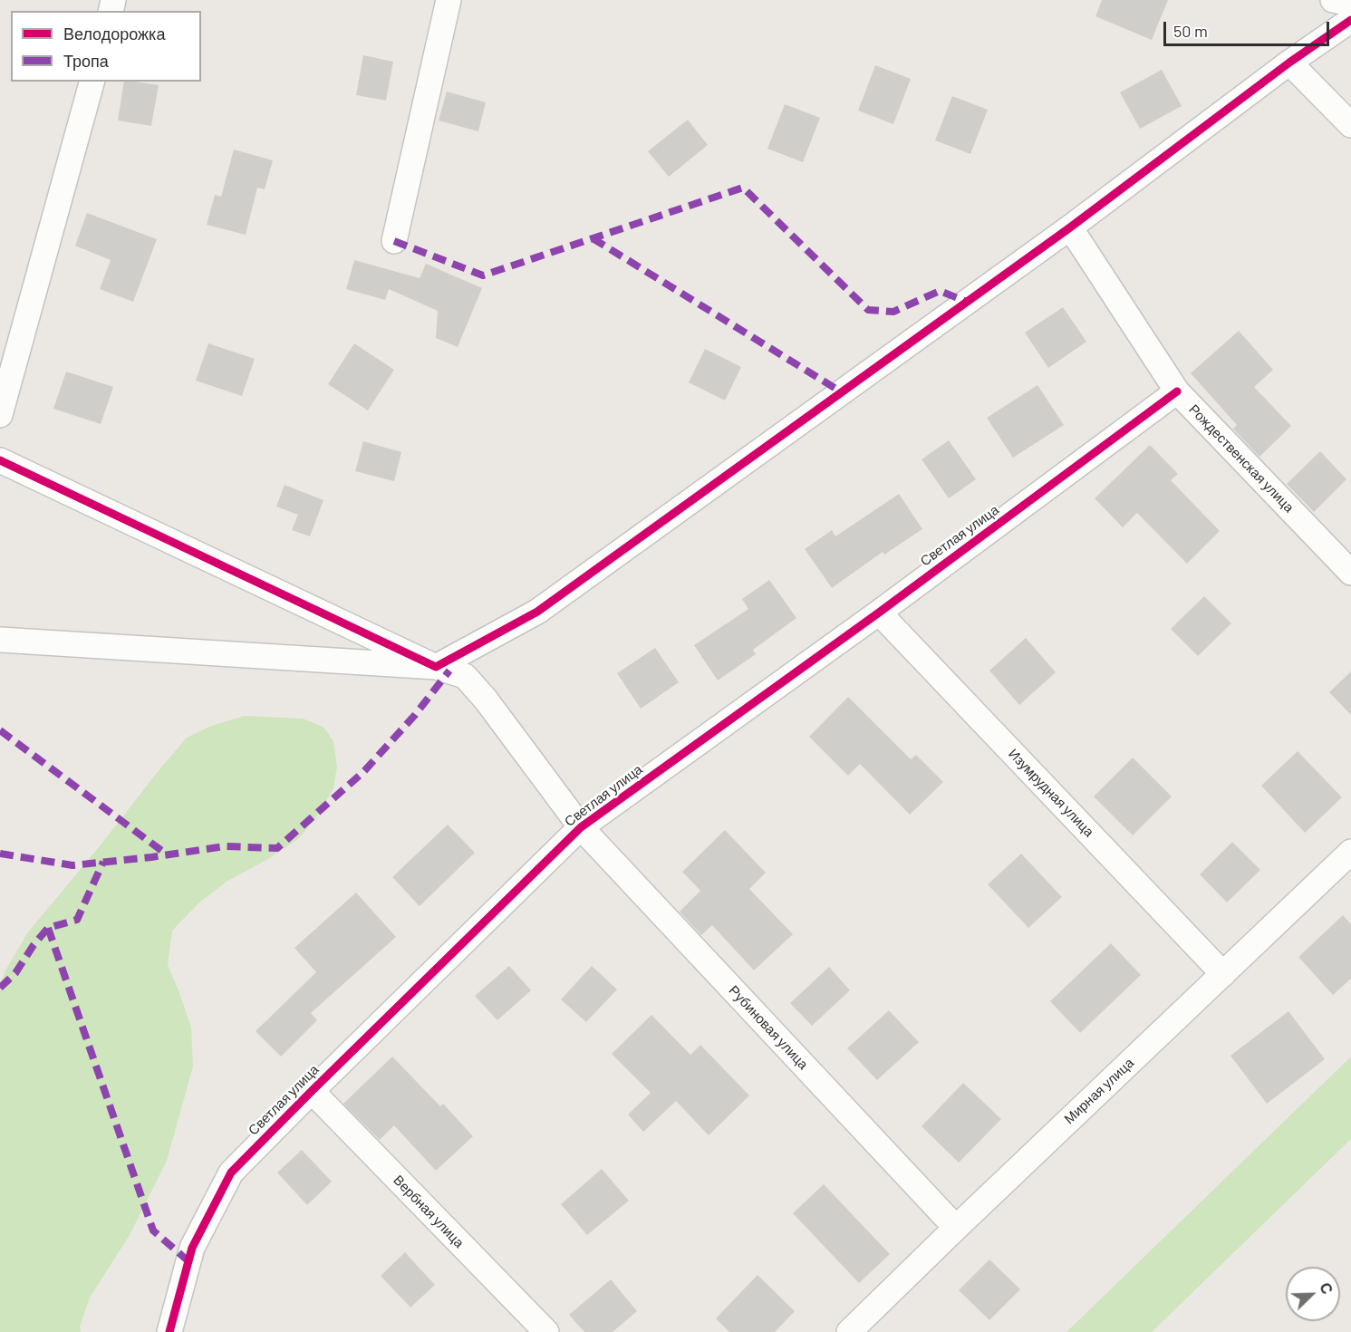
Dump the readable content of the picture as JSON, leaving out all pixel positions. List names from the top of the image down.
{
  "streets": {
    "street": [
      "Рождественская улица",
      "Светлая улица",
      "Изумрудная улица",
      "Рубиновая улица",
      "Мирная улица",
      "Вербная улица"
    ]
  },
  "crossings": [
    ["Рождественская улица", "Светлая улица"],
    ["Светлая улица", "Изумрудная улица"],
    ["Светлая улица", "Рубиновая улица"],
    ["Светлая улица", "Вербная улица"],
    ["Изумрудная улица", "Мирная улица"],
    ["Рубиновая улица", "Мирная улица"]
  ],
  "legend": ["Велодорожка", "Тропа"],
  "scale_bar": "50 m",
  "north": "top right"
}
